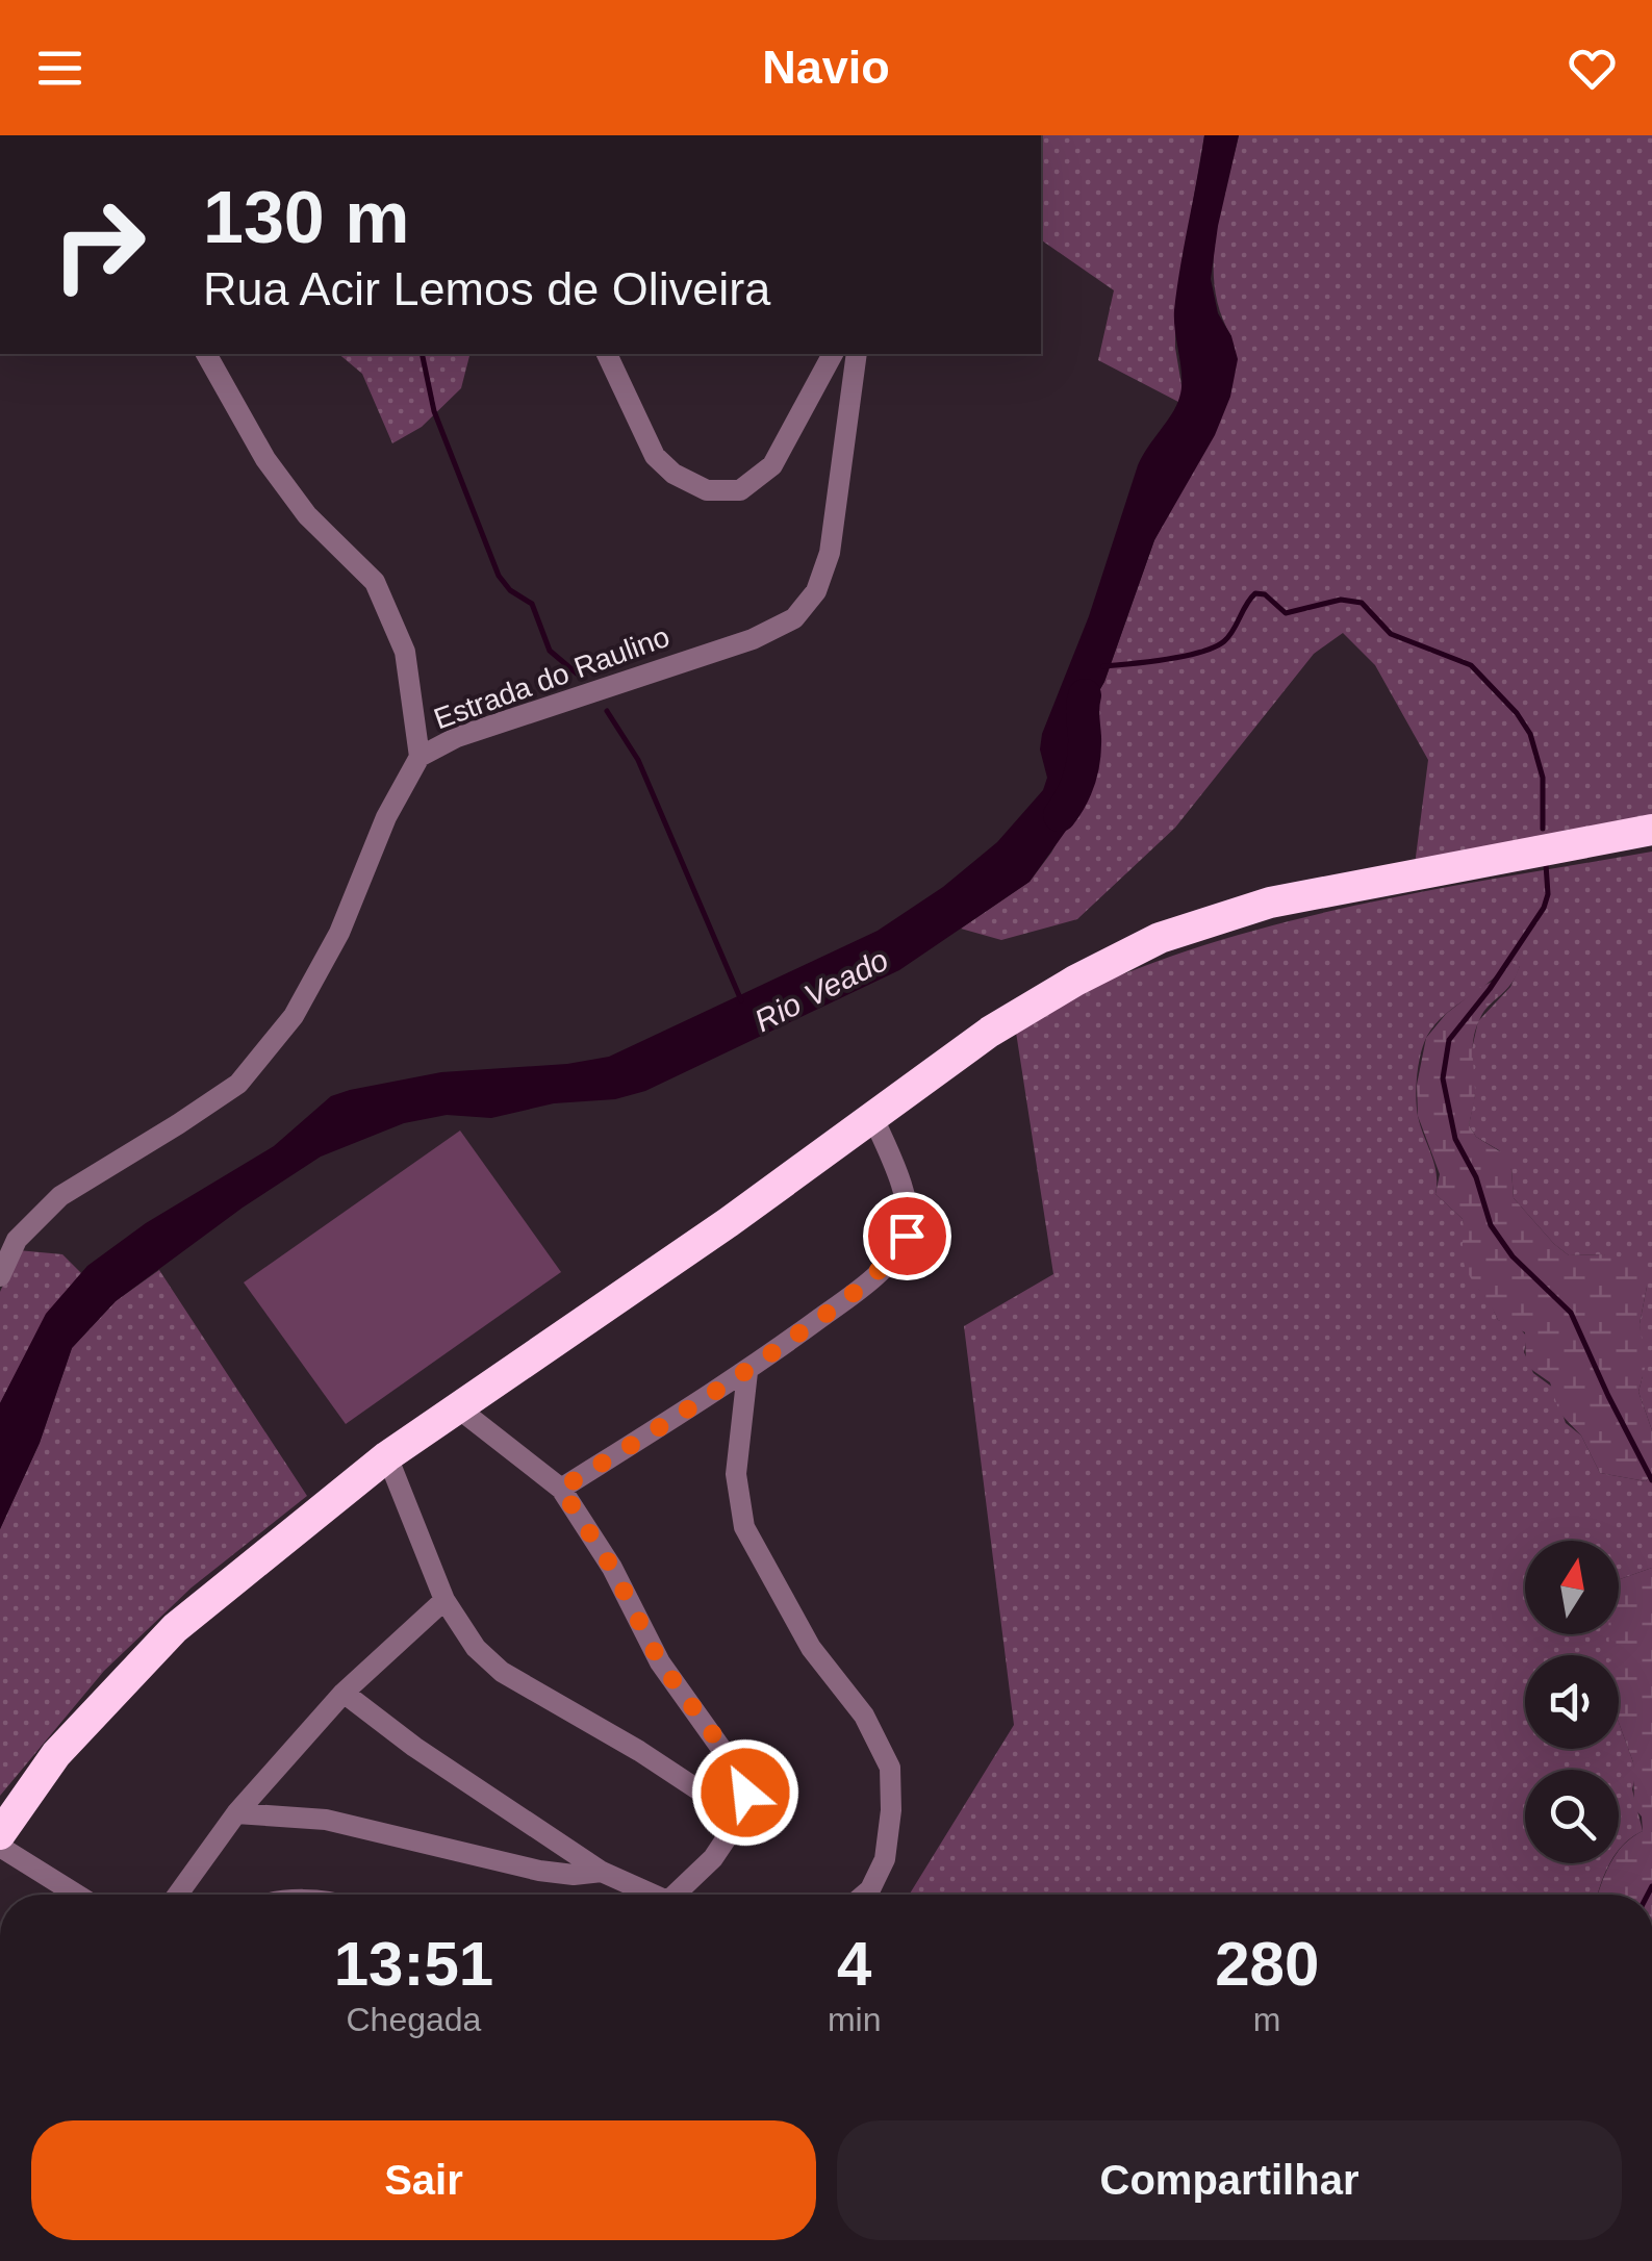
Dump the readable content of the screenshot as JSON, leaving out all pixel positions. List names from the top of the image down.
{
  "streets": {
    "street": ["Estrada do Raulino"]
  },
  "water": ["Rio Veado"],
  "north": "top",
  "page": {
    "header": "Navio",
    "turn": ["130 m", "Rua Acir Lemos de Oliveira"],
    "eta": [
      "13:51",
      "Chegada",
      "4",
      "min",
      "280",
      "m"
    ],
    "buttons": ["Sair", "Compartilhar"]
  }
}
